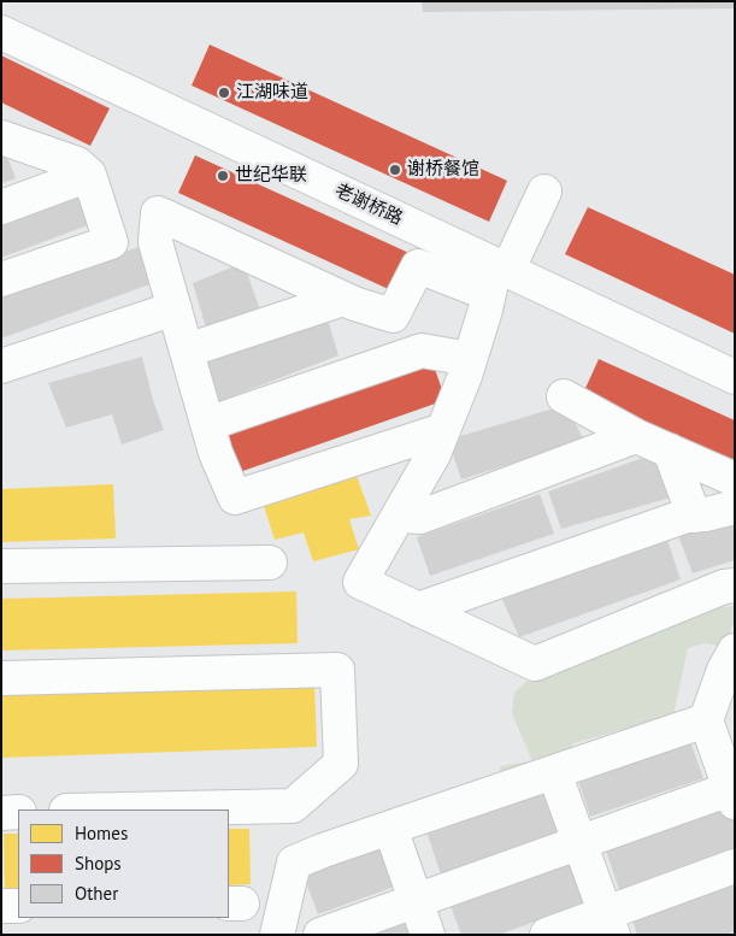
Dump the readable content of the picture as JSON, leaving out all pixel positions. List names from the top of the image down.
{
  "streets": {
    "street": ["老谢桥路"]
  },
  "places": ["江湖味道", "谢桥餐馆", "世纪华联"],
  "legend": ["Homes", "Shops", "Other"]
}
